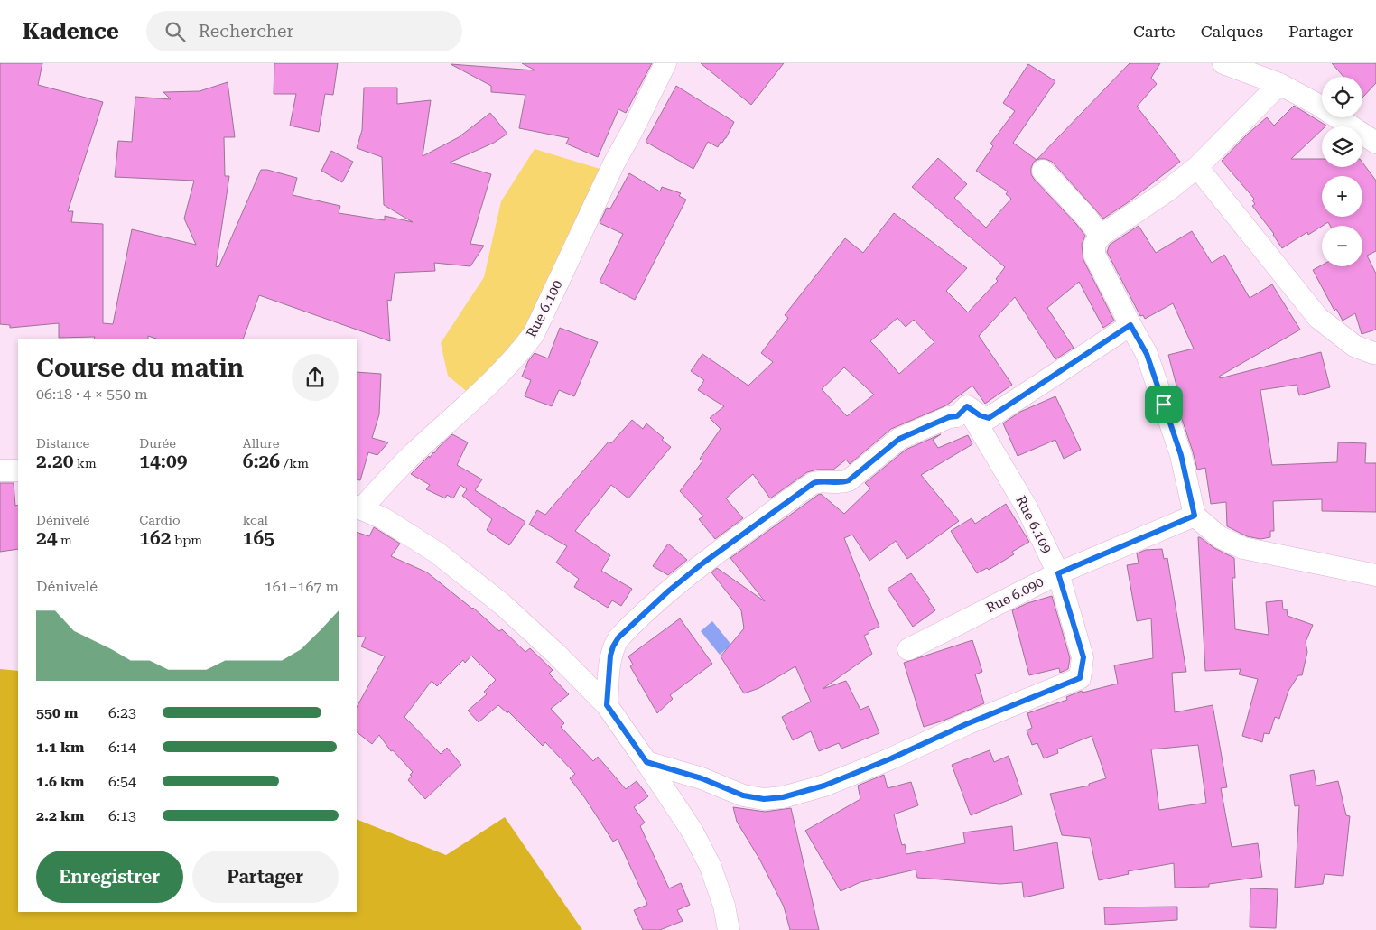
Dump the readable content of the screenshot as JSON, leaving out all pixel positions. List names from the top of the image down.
{
  "streets": {
    "street": ["Rue 6.100", "Rue 6.109", "Rue 6.090"]
  },
  "crossings": [
    ["Rue 6.109", "Rue 6.090"]
  ],
  "page": {
    "header": "Kadence",
    "search": "Rechercher",
    "nav": ["Carte", "Calques", "Partager"],
    "map_buttons": ["+", "−"],
    "heading": ["Course du matin", "06:18 · 4 × 550 m"],
    "stats": [
      ["Distance", "2.20 km"],
      ["Durée", "14:09"],
      ["Allure", "6:26 /km"],
      ["Dénivelé", "24 m"],
      ["Cardio", "162 bpm"],
      ["kcal", "165"]
    ],
    "chart": ["Dénivelé", "161–167 m"],
    "list": [
      {
        "name": "550 m",
        "note": "6:23"
      },
      {
        "name": "1.1 km",
        "note": "6:14"
      },
      {
        "name": "1.6 km",
        "note": "6:54"
      },
      {
        "name": "2.2 km",
        "note": "6:13"
      }
    ],
    "buttons": ["Enregistrer", "Partager"]
  }
}
